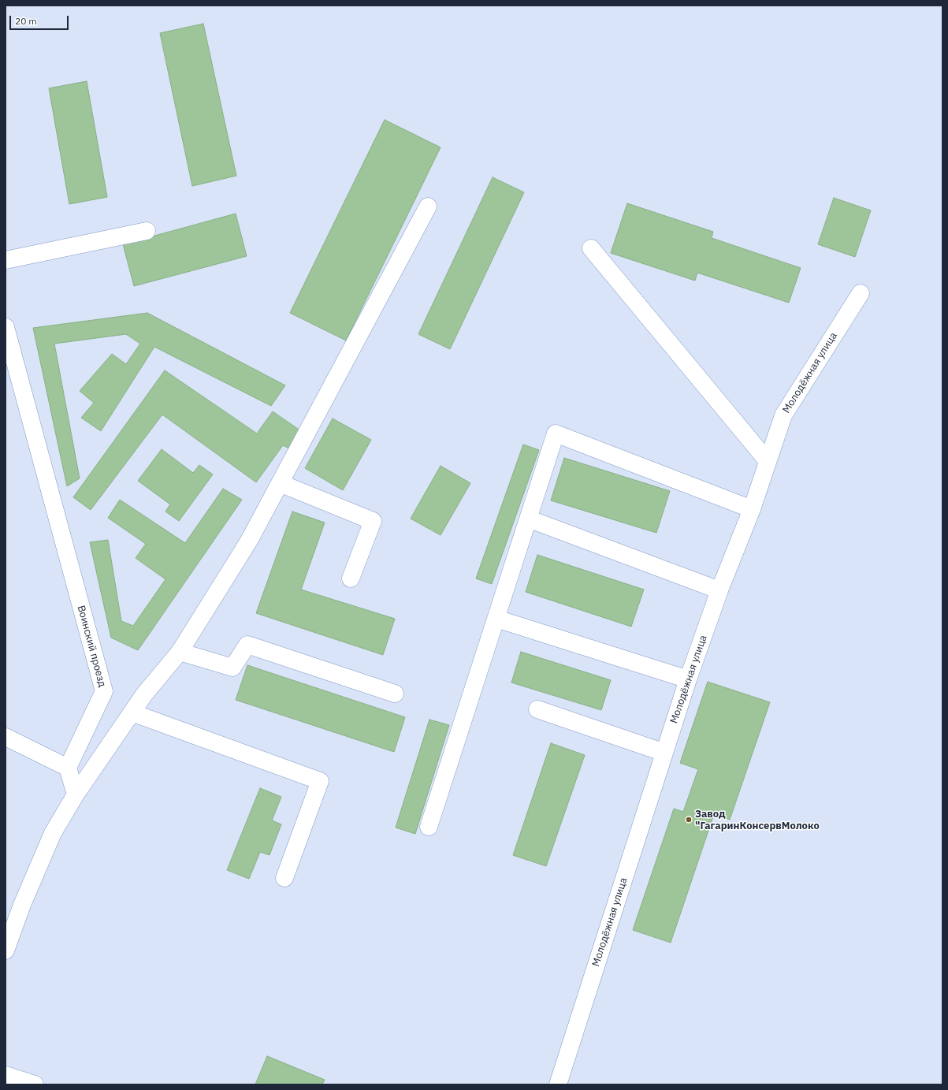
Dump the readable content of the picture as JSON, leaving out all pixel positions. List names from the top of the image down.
{
  "streets": {
    "street": ["Молодёжная улица", "Воинский проезд"]
  },
  "places": ["Завод \"ГагаринКонсервМолоко"],
  "scale_bar": "20 m"
}
